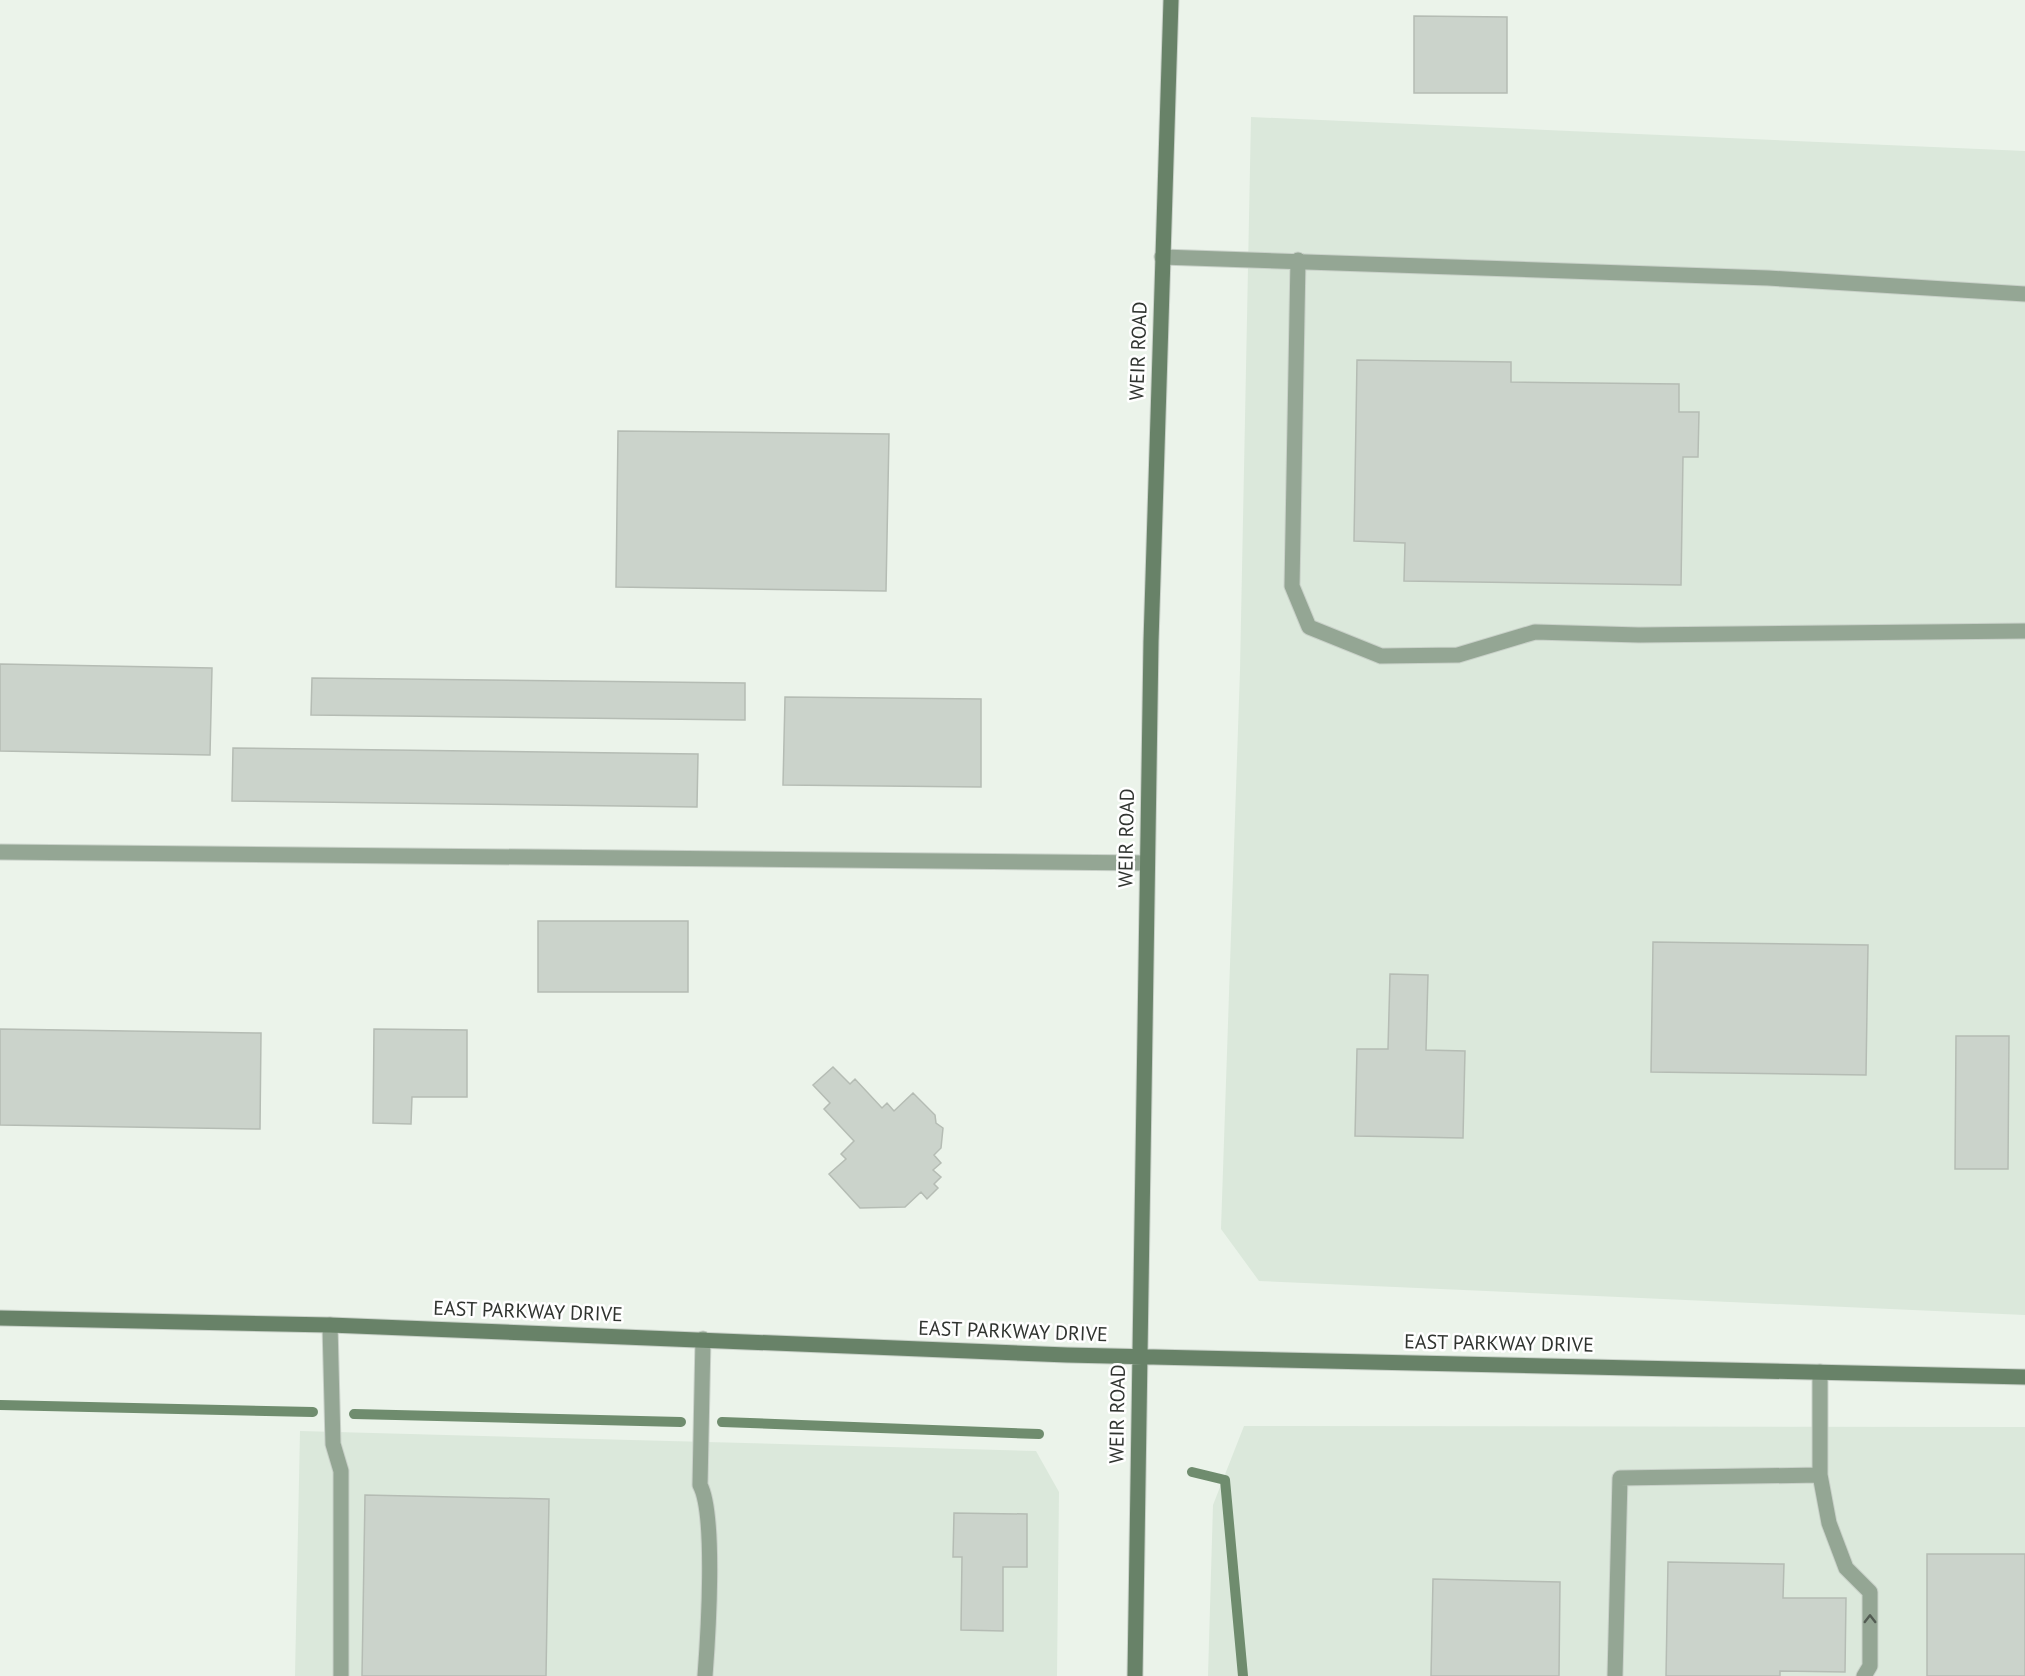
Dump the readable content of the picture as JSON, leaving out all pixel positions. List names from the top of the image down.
{
  "streets": {
    "main road": ["WEIR ROAD", "EAST PARKWAY DRIVE"]
  },
  "crossings": [
    ["WEIR ROAD", "EAST PARKWAY DRIVE"]
  ]
}
